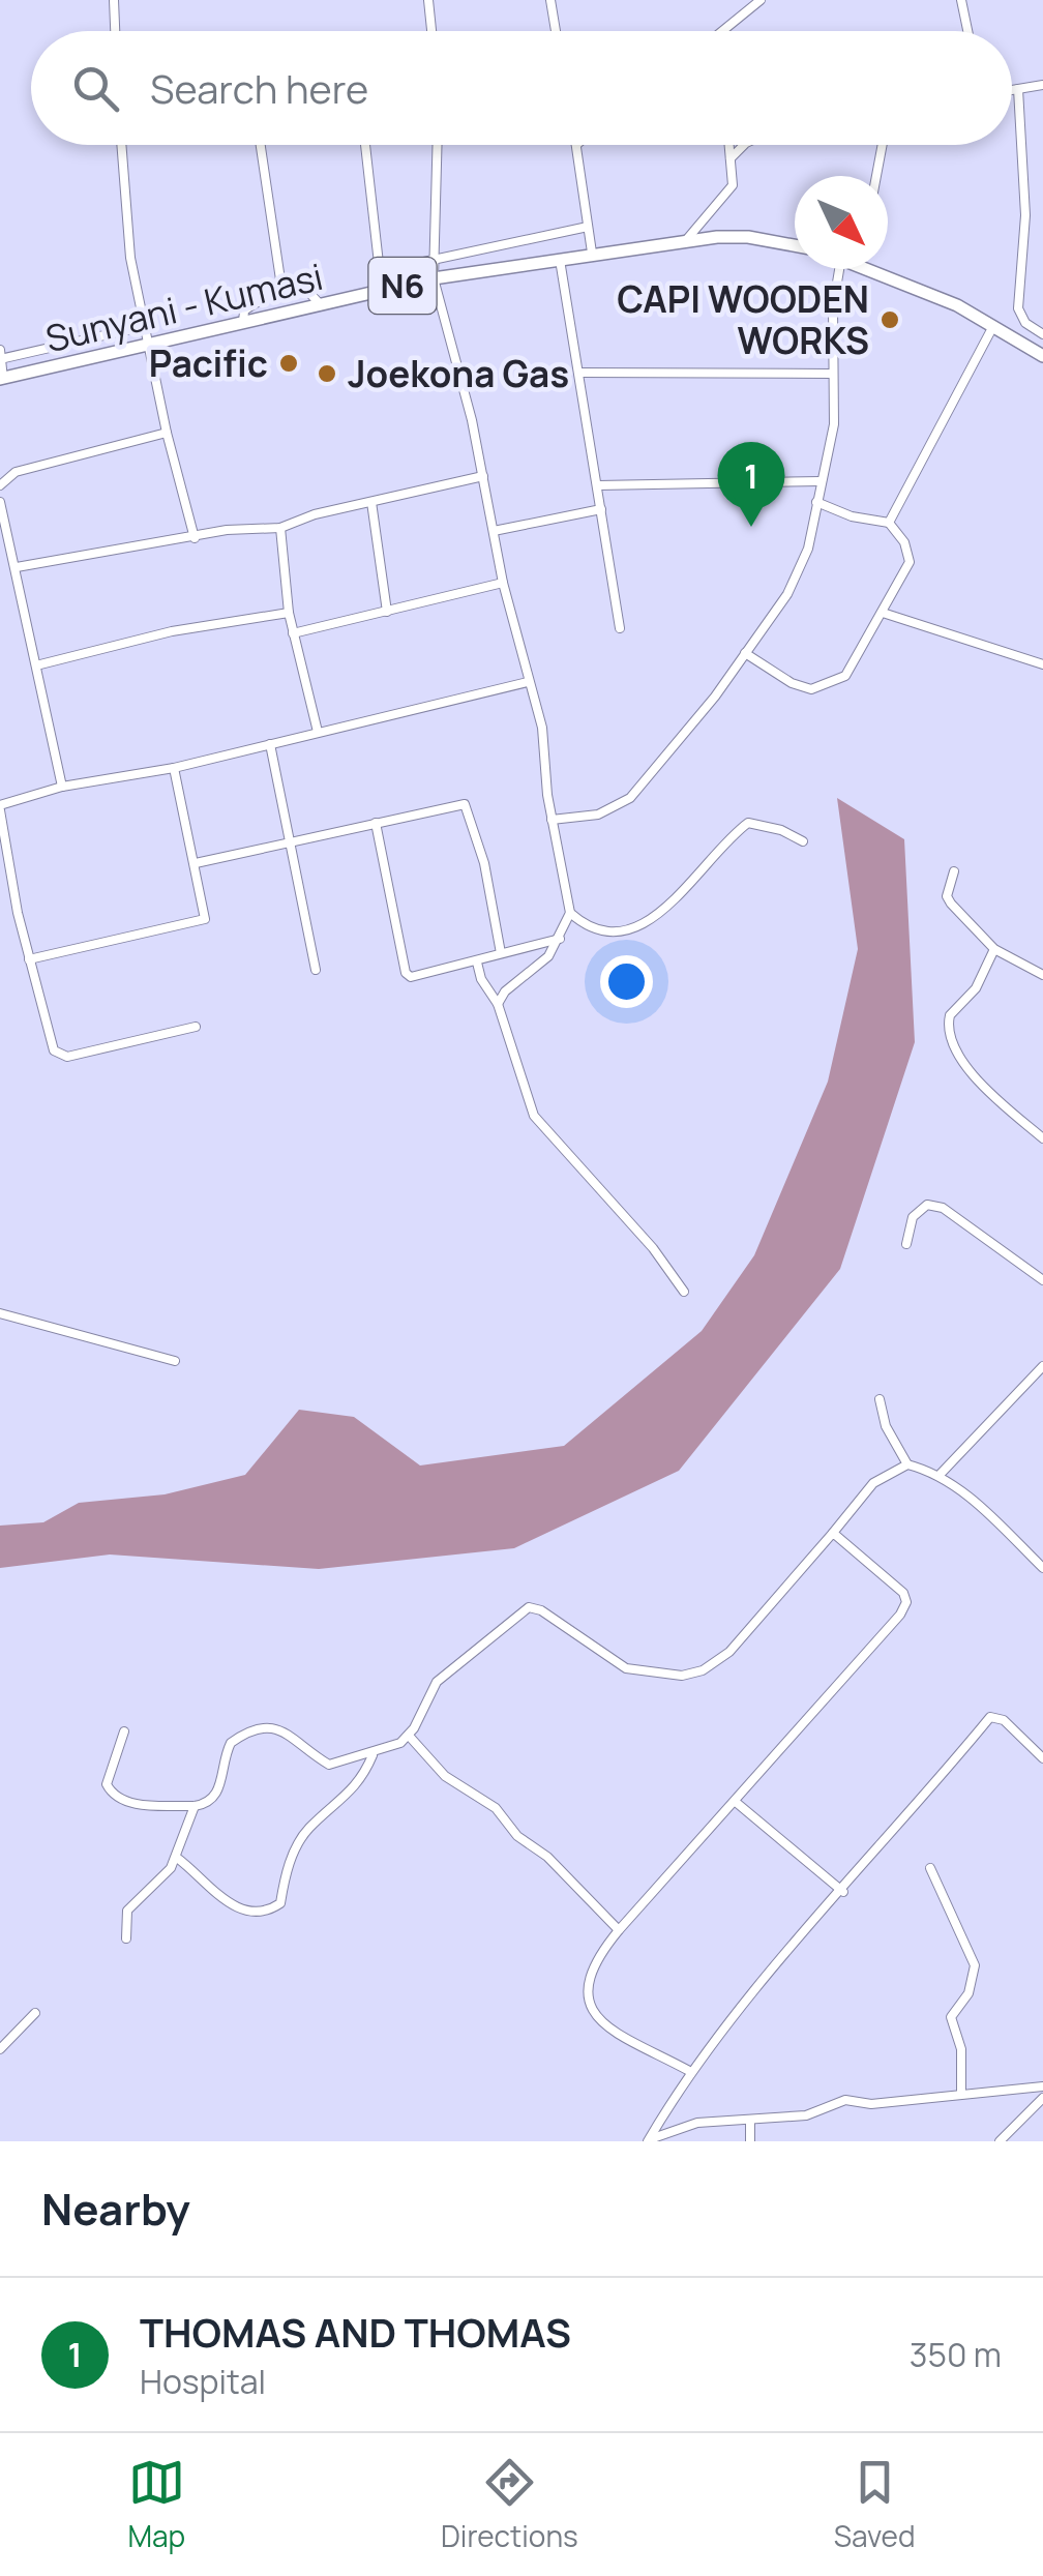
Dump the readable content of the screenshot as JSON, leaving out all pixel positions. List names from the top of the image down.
{
  "streets": {
    "main road": ["N6", "Sunyani - Kumasi"]
  },
  "places": ["CAPI WOODEN WORKS", "Pacific", "Joekona Gas"],
  "north": "bottom right",
  "page": {
    "search": "Search here",
    "pins": "1",
    "heading": "Nearby",
    "list": [
      {
        "mark": "1",
        "name": "THOMAS AND THOMAS",
        "note": "Hospital",
        "value": "350 m"
      }
    ],
    "nav": ["Map", "Directions", "Saved"]
  }
}
